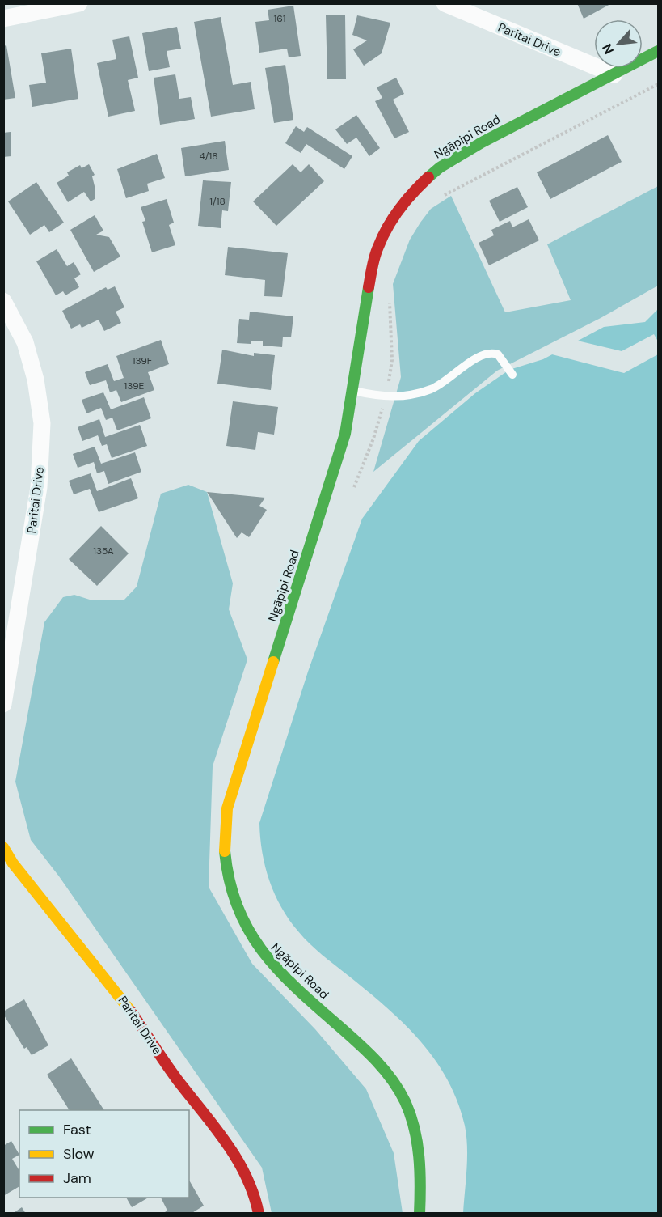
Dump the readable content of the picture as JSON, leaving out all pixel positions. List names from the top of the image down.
{
  "streets": {
    "main road": ["Paritai Drive", "Ngāpipi Road"]
  },
  "crossings": [
    ["Paritai Drive", "Ngāpipi Road"]
  ],
  "house_numbers": [
    "161",
    "4/18",
    "1/18",
    "139F",
    "139E",
    "135A"
  ],
  "legend": ["Fast", "Slow", "Jam"],
  "north": "bottom left"
}
